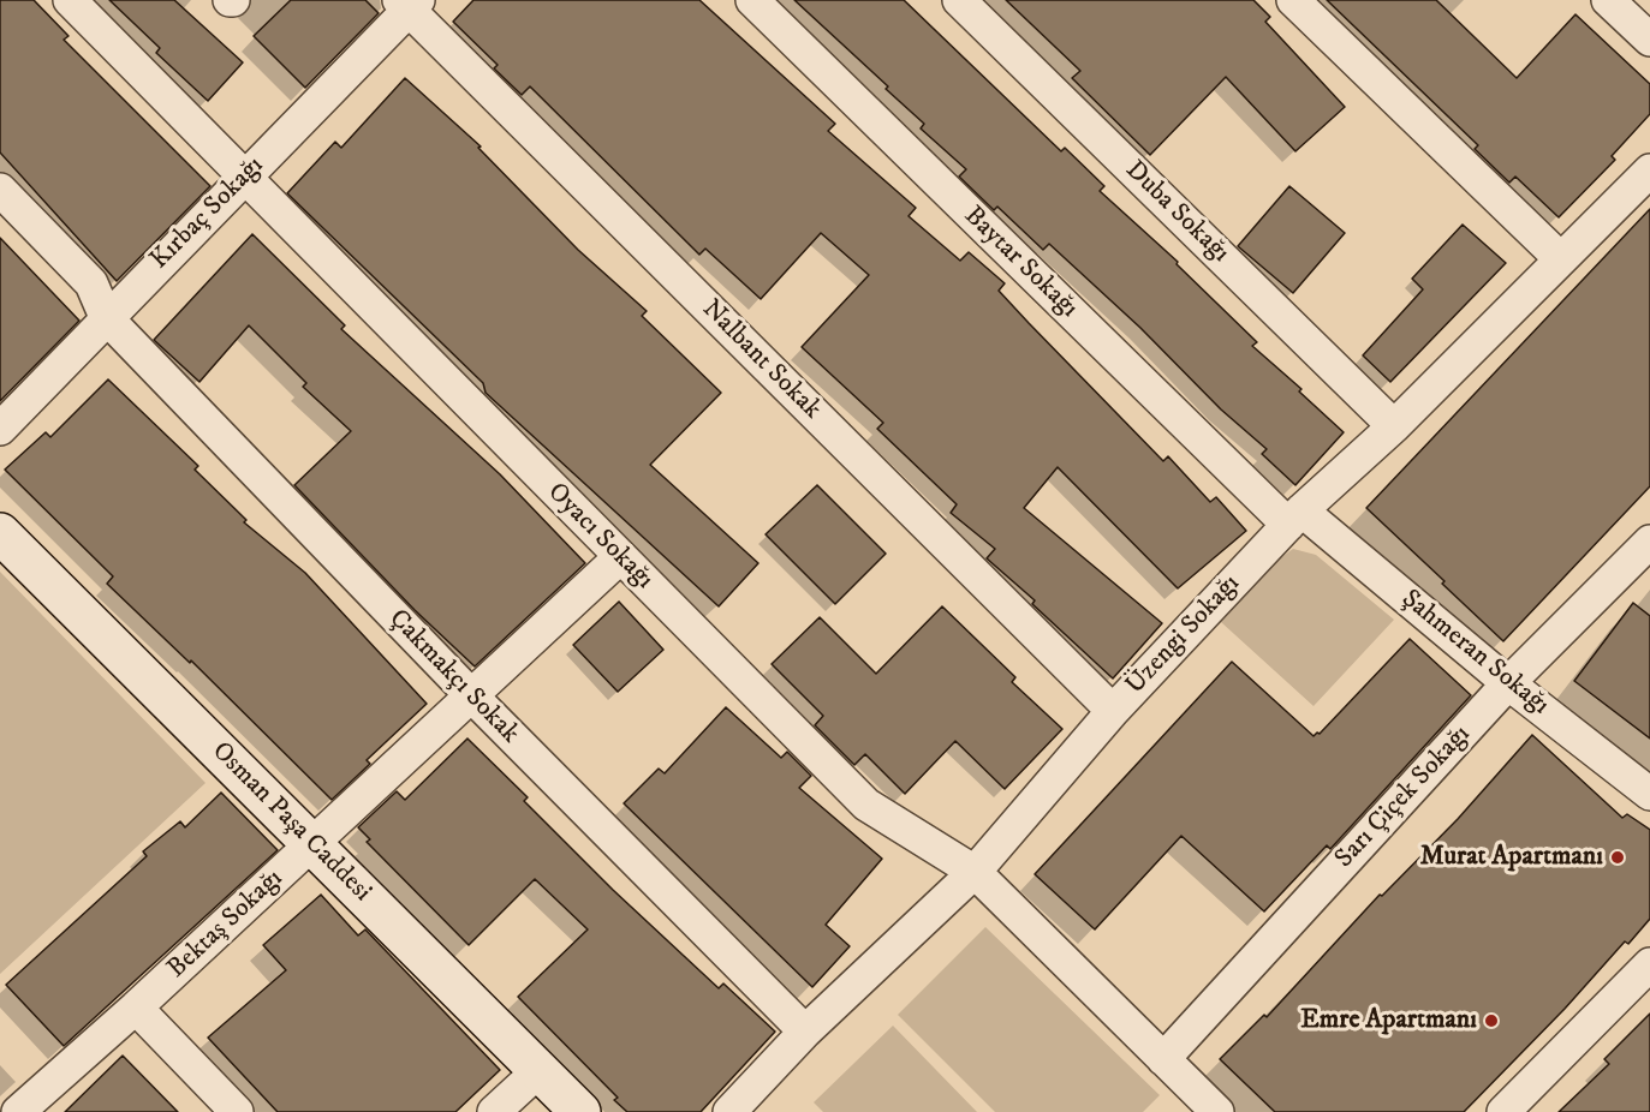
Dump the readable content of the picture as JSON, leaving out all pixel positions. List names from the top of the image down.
{
  "streets": {
    "main road": ["Osman Paşa Caddesi"],
    "street": [
      "Duba Sokağı",
      "Kırbaç Sokağı",
      "Baytar Sokağı",
      "Nalbant Sokak",
      "Oyacı Sokağı",
      "Üzengi Sokağı",
      "Şahmeran Sokağı",
      "Çakmakçı Sokak",
      "Sarı Çiçek Sokağı",
      "Bektaş Sokağı"
    ]
  },
  "crossings": [
    ["Duba Sokağı", "Üzengi Sokağı"],
    ["Kırbaç Sokağı", "Nalbant Sokak"],
    ["Kırbaç Sokağı", "Oyacı Sokağı"],
    ["Kırbaç Sokağı", "Çakmakçı Sokak"],
    ["Baytar Sokağı", "Üzengi Sokağı"],
    ["Baytar Sokağı", "Şahmeran Sokağı"],
    ["Nalbant Sokak", "Üzengi Sokağı"],
    ["Oyacı Sokağı", "Üzengi Sokağı"],
    ["Oyacı Sokağı", "Sarı Çiçek Sokağı"],
    ["Oyacı Sokağı", "Bektaş Sokağı"],
    ["Üzengi Sokağı", "Şahmeran Sokağı"],
    ["Üzengi Sokağı", "Çakmakçı Sokak"],
    ["Şahmeran Sokağı", "Sarı Çiçek Sokağı"],
    ["Çakmakçı Sokak", "Bektaş Sokağı"],
    ["Osman Paşa Caddesi", "Bektaş Sokağı"]
  ],
  "places": ["Murat Apartmanı", "Emre Apartmanı"]
}
